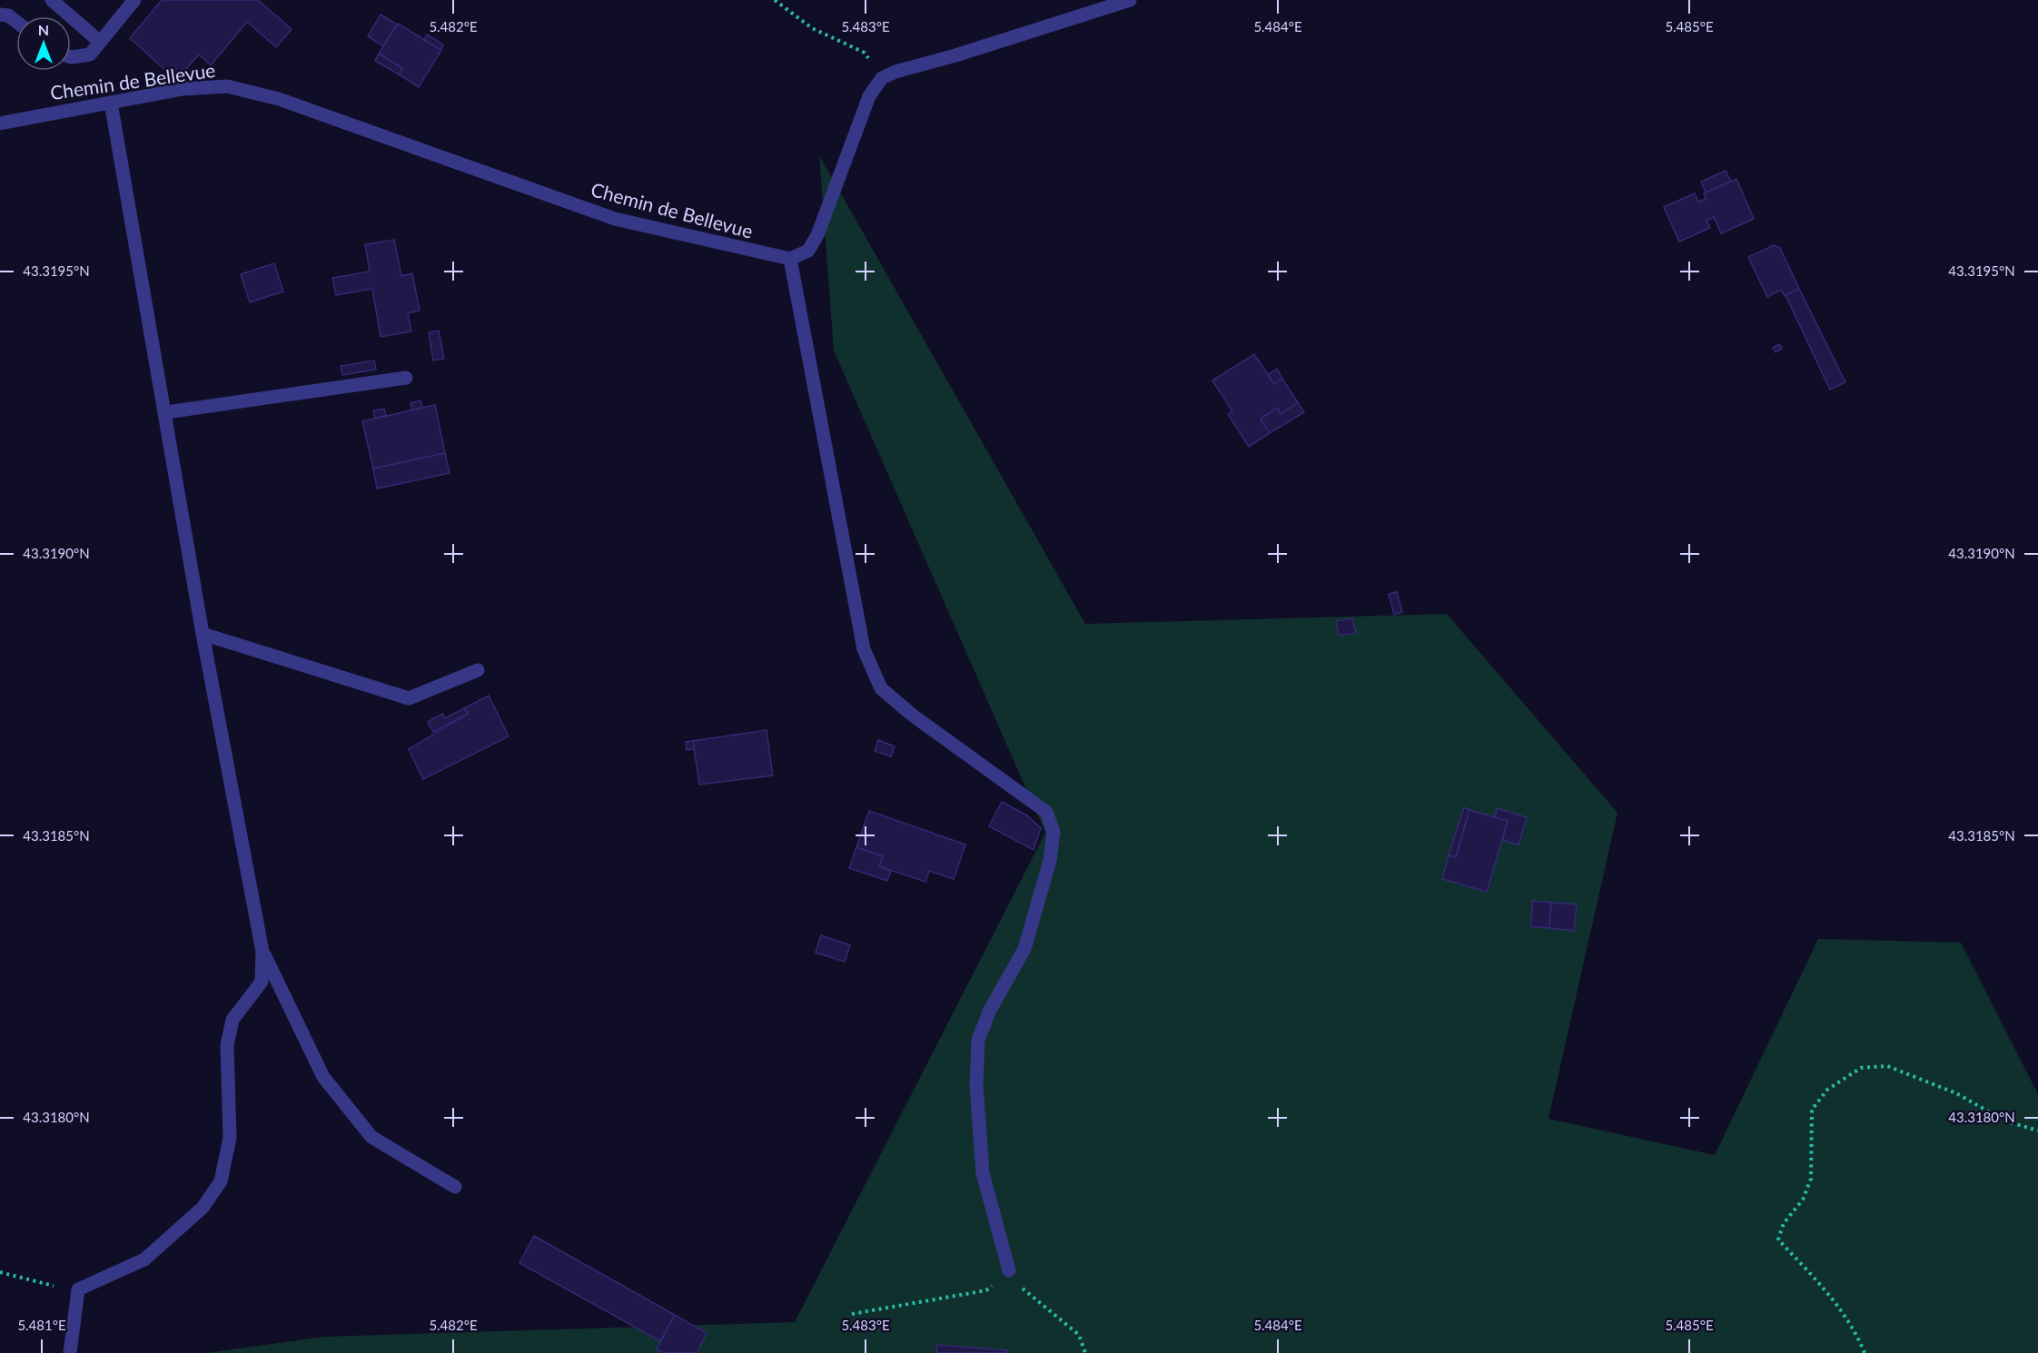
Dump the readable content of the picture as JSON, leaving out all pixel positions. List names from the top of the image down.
{
  "streets": {
    "street": ["Chemin de Bellevue"]
  },
  "north": "top",
  "coordinates": [
    "5.482°E",
    "5.483°E",
    "5.484°E",
    "5.485°E",
    "43.3195°N",
    "43.3190°N",
    "43.3185°N",
    "43.3180°N",
    "5.481°E"
  ]
}
